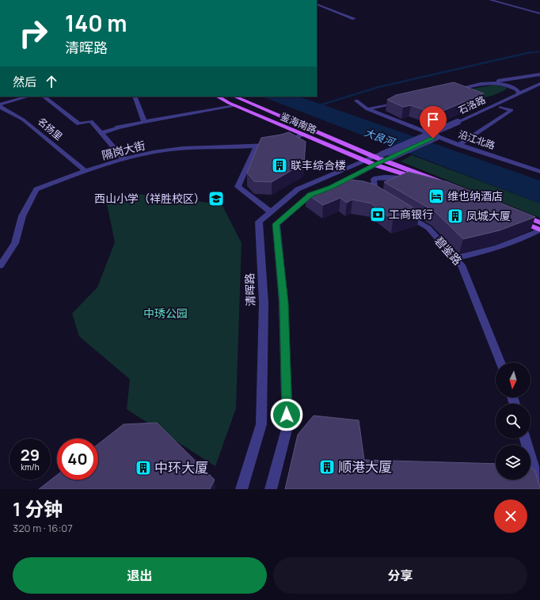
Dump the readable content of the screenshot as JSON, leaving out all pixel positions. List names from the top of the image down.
{
  "streets": {
    "main road": ["鉴海南路"],
    "street": [
      "石洛路",
      "名扬里",
      "沿江北路",
      "隔岗大街",
      "碧鉴路",
      "清晖路"
    ]
  },
  "crossings": [
    ["石洛路", "鉴海南路"],
    ["石洛路", "清晖路"],
    ["鉴海南路", "隔岗大街"],
    ["鉴海南路", "清晖路"],
    ["名扬里", "隔岗大街"]
  ],
  "water": ["大良河"],
  "parks": ["中琇公园"],
  "places": {
    "building": [
      "联丰综合楼",
      "凤城大厦",
      "顺港大厦",
      "中环大厦"
    ],
    "hotel": ["维也纳酒店"],
    "school or university": ["西山小学（祥胜校区）"],
    "bank": ["工商银行"]
  },
  "north": "bottom",
  "page": {
    "turn": ["140 m", "清晖路"],
    "then": "然后",
    "speed": "29 km/h",
    "limit": "40",
    "heading": ["1 分钟", "320 m · 16:07"],
    "buttons": ["退出", "分享"]
  }
}
